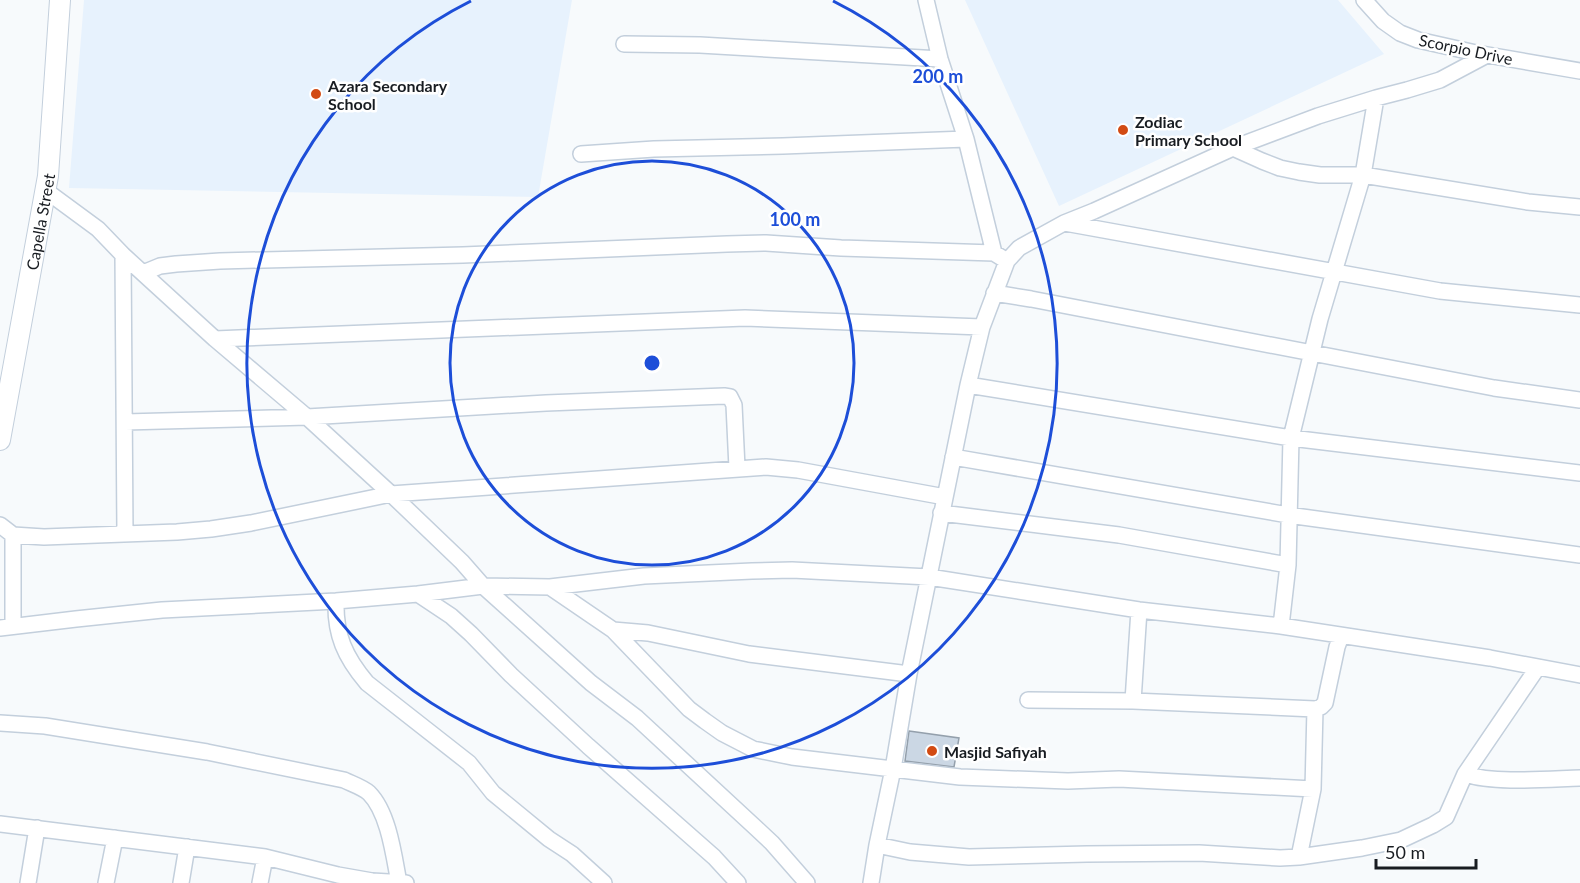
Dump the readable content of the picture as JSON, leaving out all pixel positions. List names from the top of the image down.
{
  "streets": {
    "street": ["Scorpio Drive", "Capella Street"]
  },
  "places": ["Azara Secondary School", "Zodiac Primary School", "Masjid Safiyah"],
  "scale_bar": "50 m",
  "rings": ["200 m", "100 m"]
}
